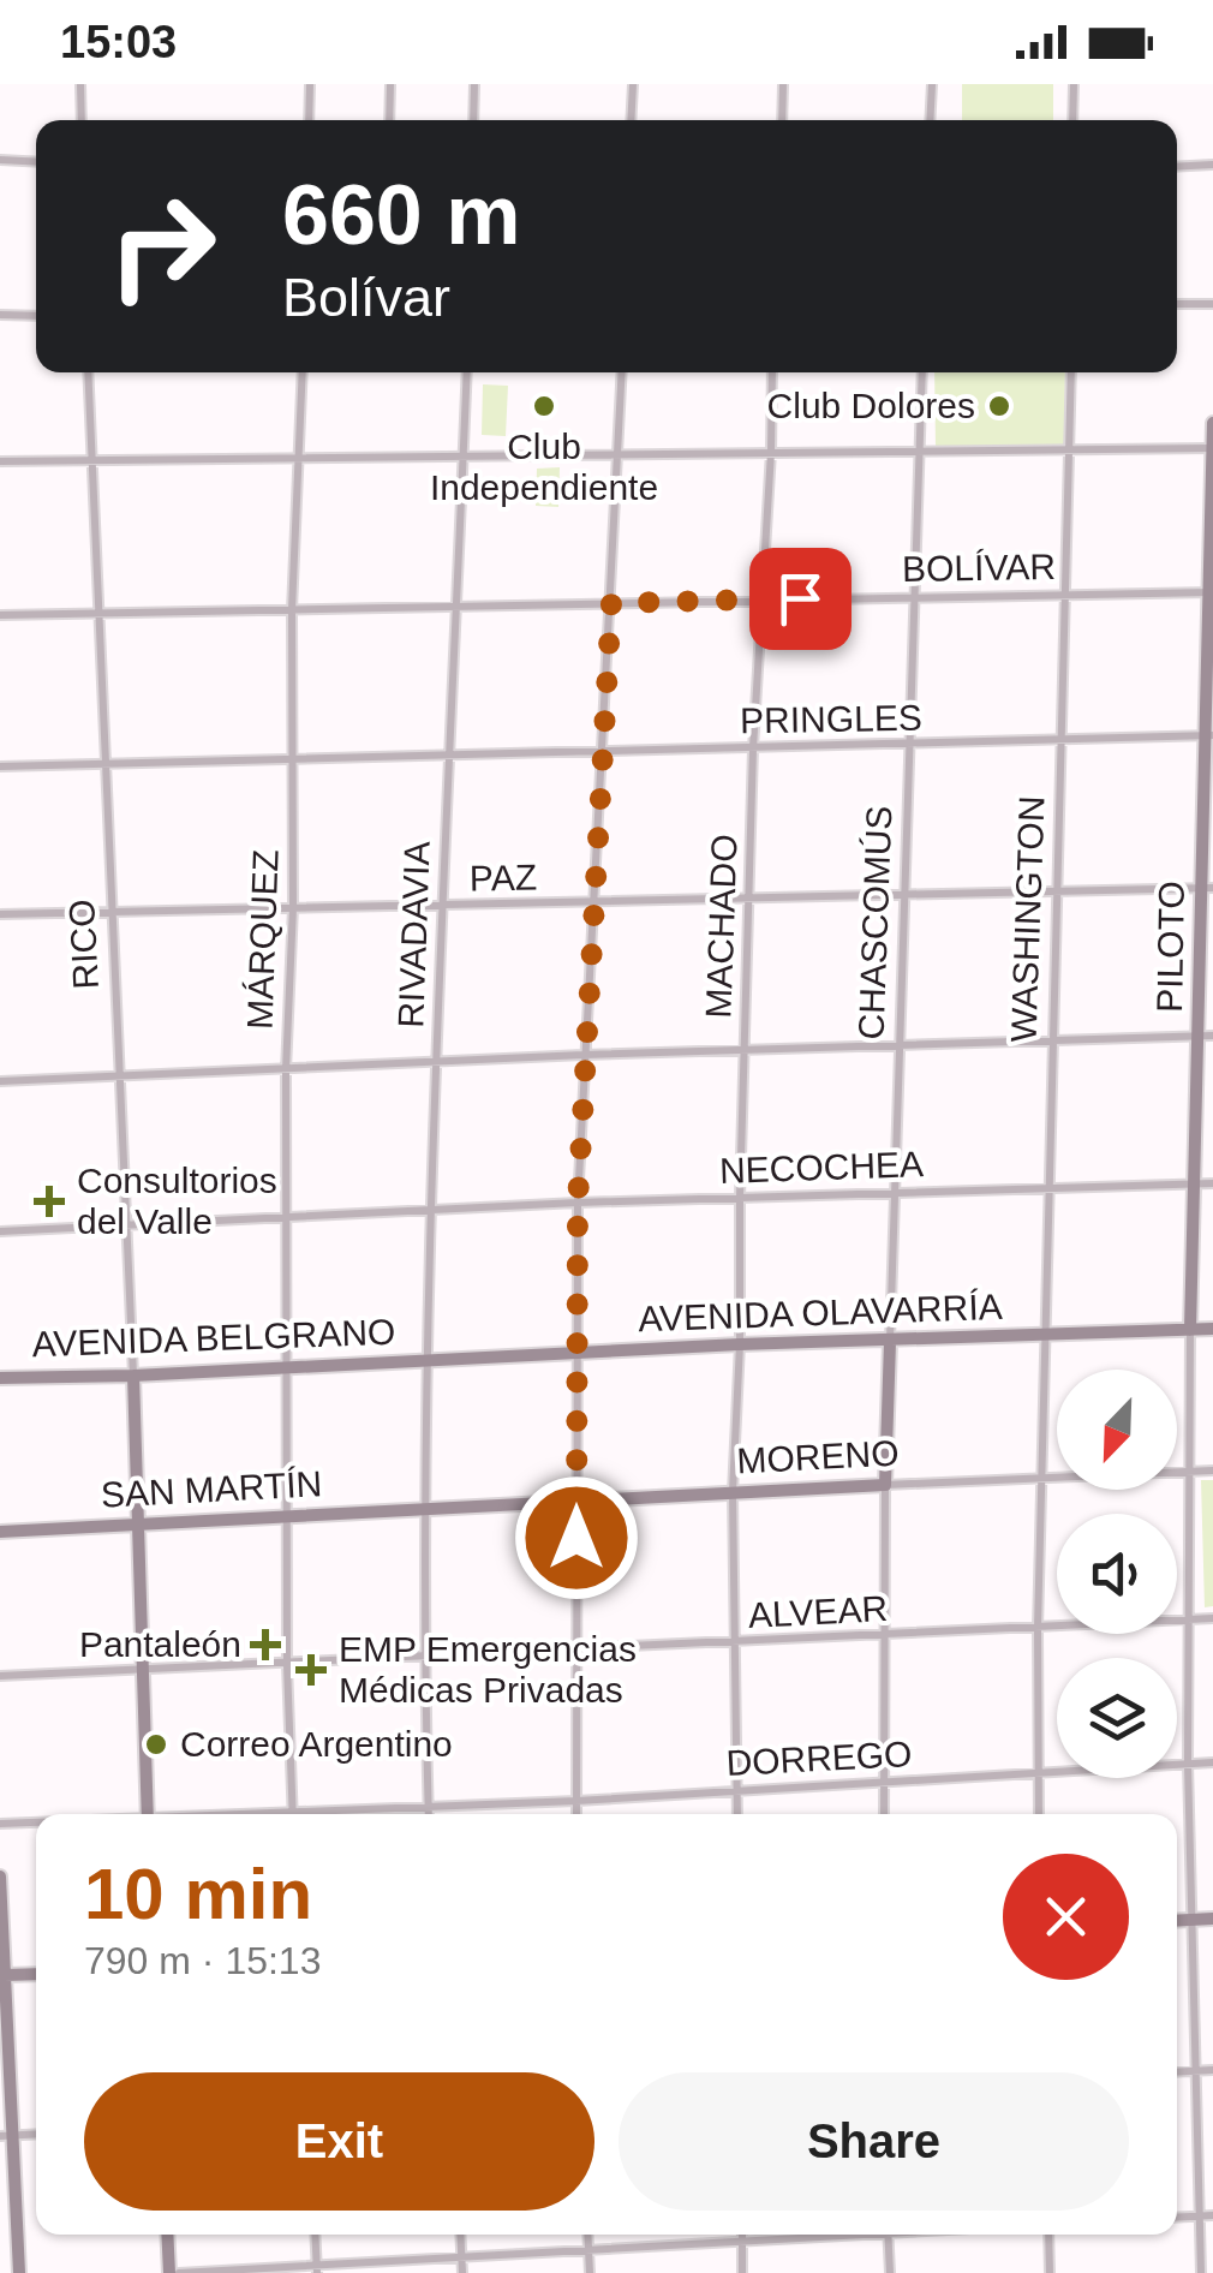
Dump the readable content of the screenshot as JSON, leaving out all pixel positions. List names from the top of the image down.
{
  "streets": {
    "main road": [
      "CHASCOMÚS",
      "RICO",
      "PILOTO",
      "AVENIDA OLAVARRÍA",
      "AVENIDA BELGRANO",
      "MORENO",
      "SAN MARTÍN"
    ],
    "street": [
      "BOLÍVAR",
      "PRINGLES",
      "PAZ",
      "WASHINGTON",
      "MACHADO",
      "RIVADAVIA",
      "MÁRQUEZ",
      "NECOCHEA",
      "ALVEAR",
      "DORREGO"
    ]
  },
  "crossings": [
    ["BOLÍVAR", "WASHINGTON"],
    ["BOLÍVAR", "CHASCOMÚS"],
    ["BOLÍVAR", "MACHADO"],
    ["BOLÍVAR", "RIVADAVIA"],
    ["BOLÍVAR", "MÁRQUEZ"],
    ["BOLÍVAR", "RICO"],
    ["BOLÍVAR", "PILOTO"],
    ["PRINGLES", "WASHINGTON"],
    ["PRINGLES", "CHASCOMÚS"],
    ["PRINGLES", "MACHADO"],
    ["PRINGLES", "RIVADAVIA"],
    ["PRINGLES", "MÁRQUEZ"],
    ["PRINGLES", "RICO"],
    ["PRINGLES", "PILOTO"],
    ["PAZ", "WASHINGTON"],
    ["PAZ", "CHASCOMÚS"],
    ["PAZ", "MACHADO"],
    ["PAZ", "RIVADAVIA"],
    ["PAZ", "MÁRQUEZ"],
    ["PAZ", "RICO"],
    ["PAZ", "PILOTO"],
    ["WASHINGTON", "NECOCHEA"],
    ["WASHINGTON", "AVENIDA OLAVARRÍA"],
    ["WASHINGTON", "MORENO"],
    ["WASHINGTON", "ALVEAR"],
    ["WASHINGTON", "DORREGO"],
    ["CHASCOMÚS", "NECOCHEA"],
    ["CHASCOMÚS", "AVENIDA OLAVARRÍA"],
    ["CHASCOMÚS", "MORENO"],
    ["MACHADO", "NECOCHEA"],
    ["MACHADO", "AVENIDA OLAVARRÍA"],
    ["MACHADO", "MORENO"],
    ["MACHADO", "ALVEAR"],
    ["MACHADO", "DORREGO"],
    ["RIVADAVIA", "NECOCHEA"],
    ["RIVADAVIA", "AVENIDA OLAVARRÍA"],
    ["RIVADAVIA", "AVENIDA BELGRANO"],
    ["RIVADAVIA", "MORENO"],
    ["RIVADAVIA", "SAN MARTÍN"],
    ["RIVADAVIA", "ALVEAR"],
    ["RIVADAVIA", "DORREGO"],
    ["MÁRQUEZ", "NECOCHEA"],
    ["MÁRQUEZ", "AVENIDA BELGRANO"],
    ["MÁRQUEZ", "SAN MARTÍN"],
    ["MÁRQUEZ", "ALVEAR"],
    ["RICO", "NECOCHEA"],
    ["RICO", "AVENIDA BELGRANO"],
    ["RICO", "SAN MARTÍN"],
    ["RICO", "ALVEAR"],
    ["PILOTO", "NECOCHEA"],
    ["PILOTO", "AVENIDA OLAVARRÍA"],
    ["PILOTO", "MORENO"],
    ["PILOTO", "ALVEAR"],
    ["PILOTO", "DORREGO"],
    ["AVENIDA OLAVARRÍA", "AVENIDA BELGRANO"],
    ["MORENO", "SAN MARTÍN"]
  ],
  "places": {
    "other": ["Club Independiente", "Club Dolores", "Correo Argentino"],
    "health": ["Consultorios del Valle", "Pantaleón", "EMP Emergencias Médicas Privadas"]
  },
  "north": "bottom left",
  "page": {
    "status": "15:03",
    "turn": ["660 m", "Bolívar"],
    "heading": ["10 min", "790 m · 15:13"],
    "buttons": ["Exit", "Share"]
  }
}
